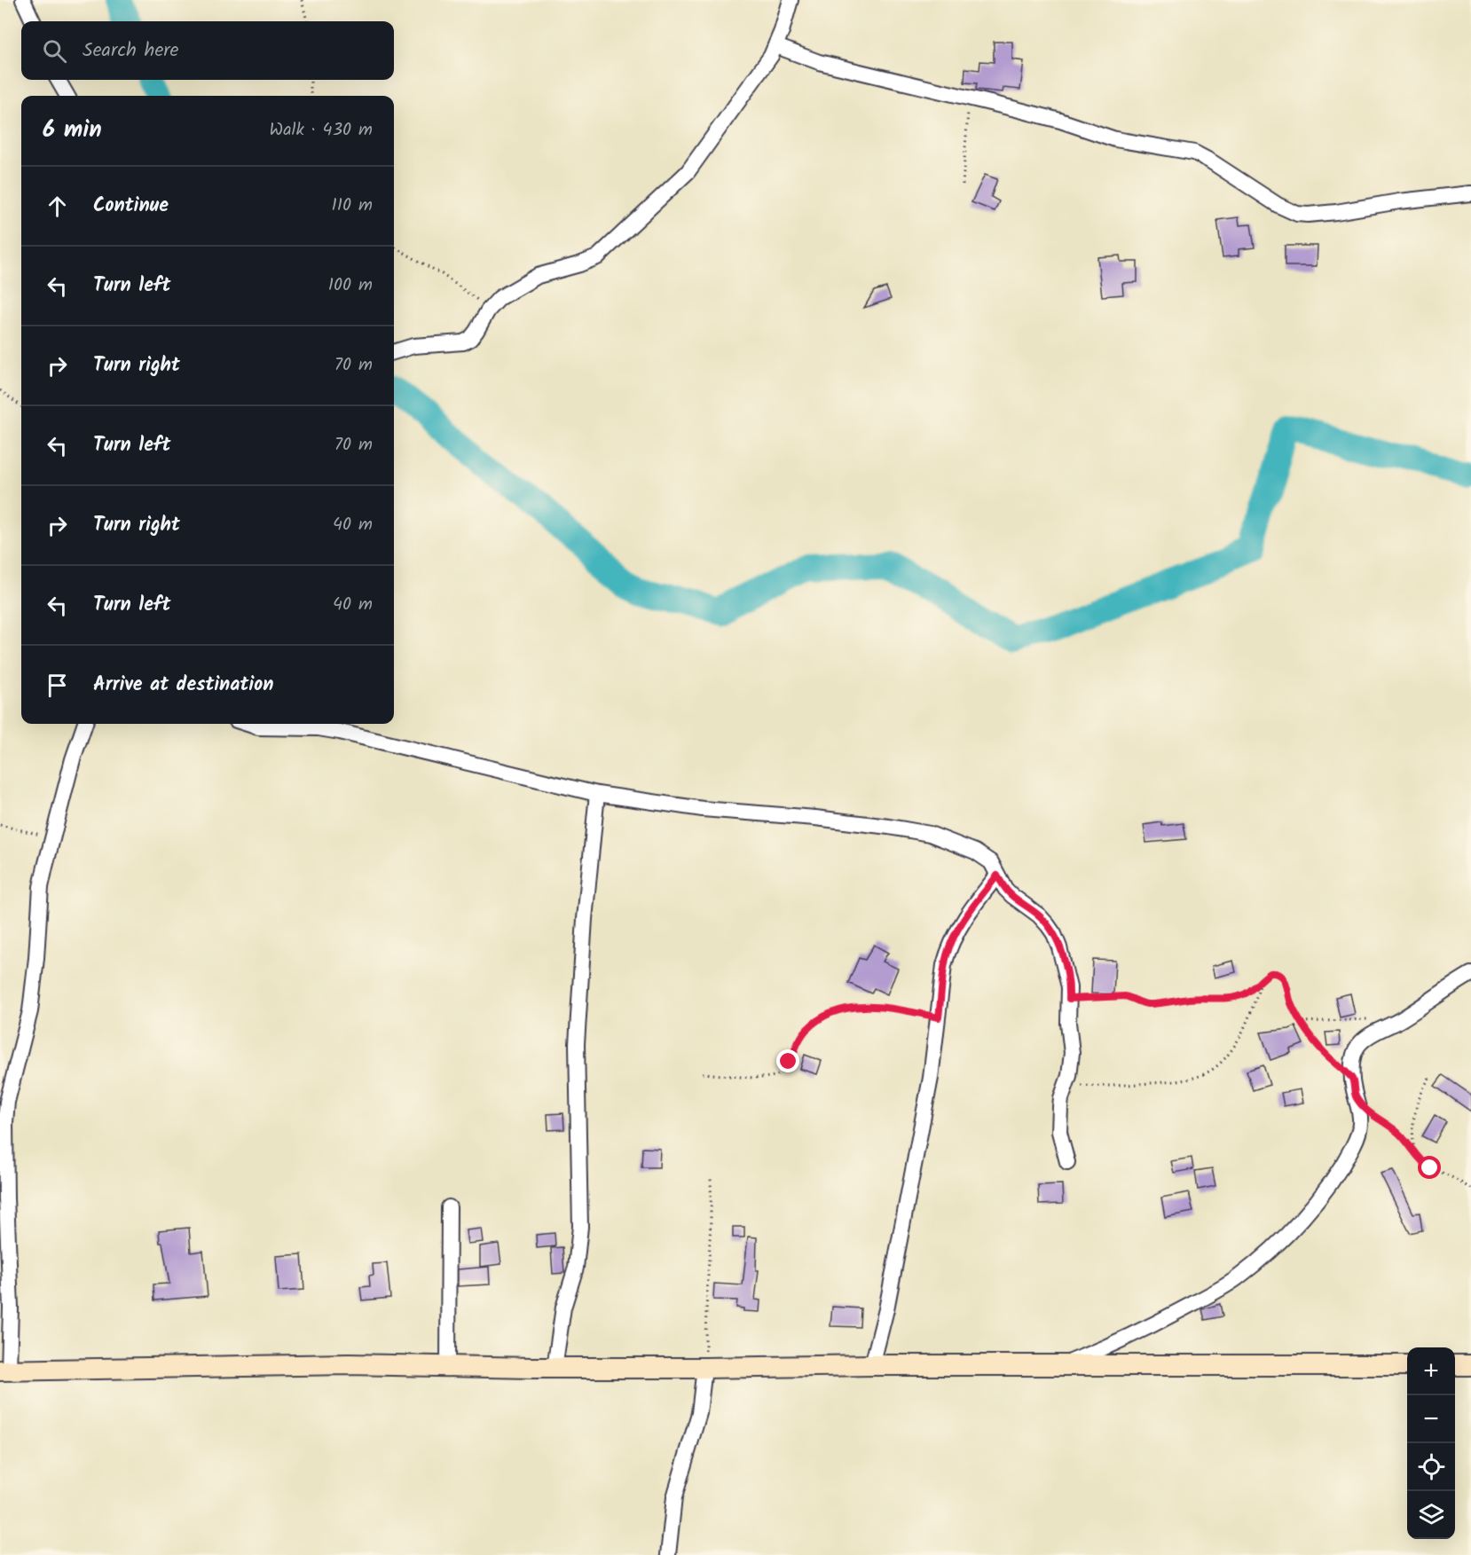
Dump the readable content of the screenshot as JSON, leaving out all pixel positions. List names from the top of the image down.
{
  "page": {
    "search": "Search here",
    "heading": ["6 min", "Walk · 430 m"],
    "list": [
      ["Continue", "110 m"],
      ["Turn left", "100 m"],
      ["Turn right", "70 m"],
      ["Turn left", "70 m"],
      ["Turn right", "40 m"],
      ["Turn left", "40 m"],
      "Arrive at destination"
    ],
    "map_buttons": ["+", "−"]
  }
}
